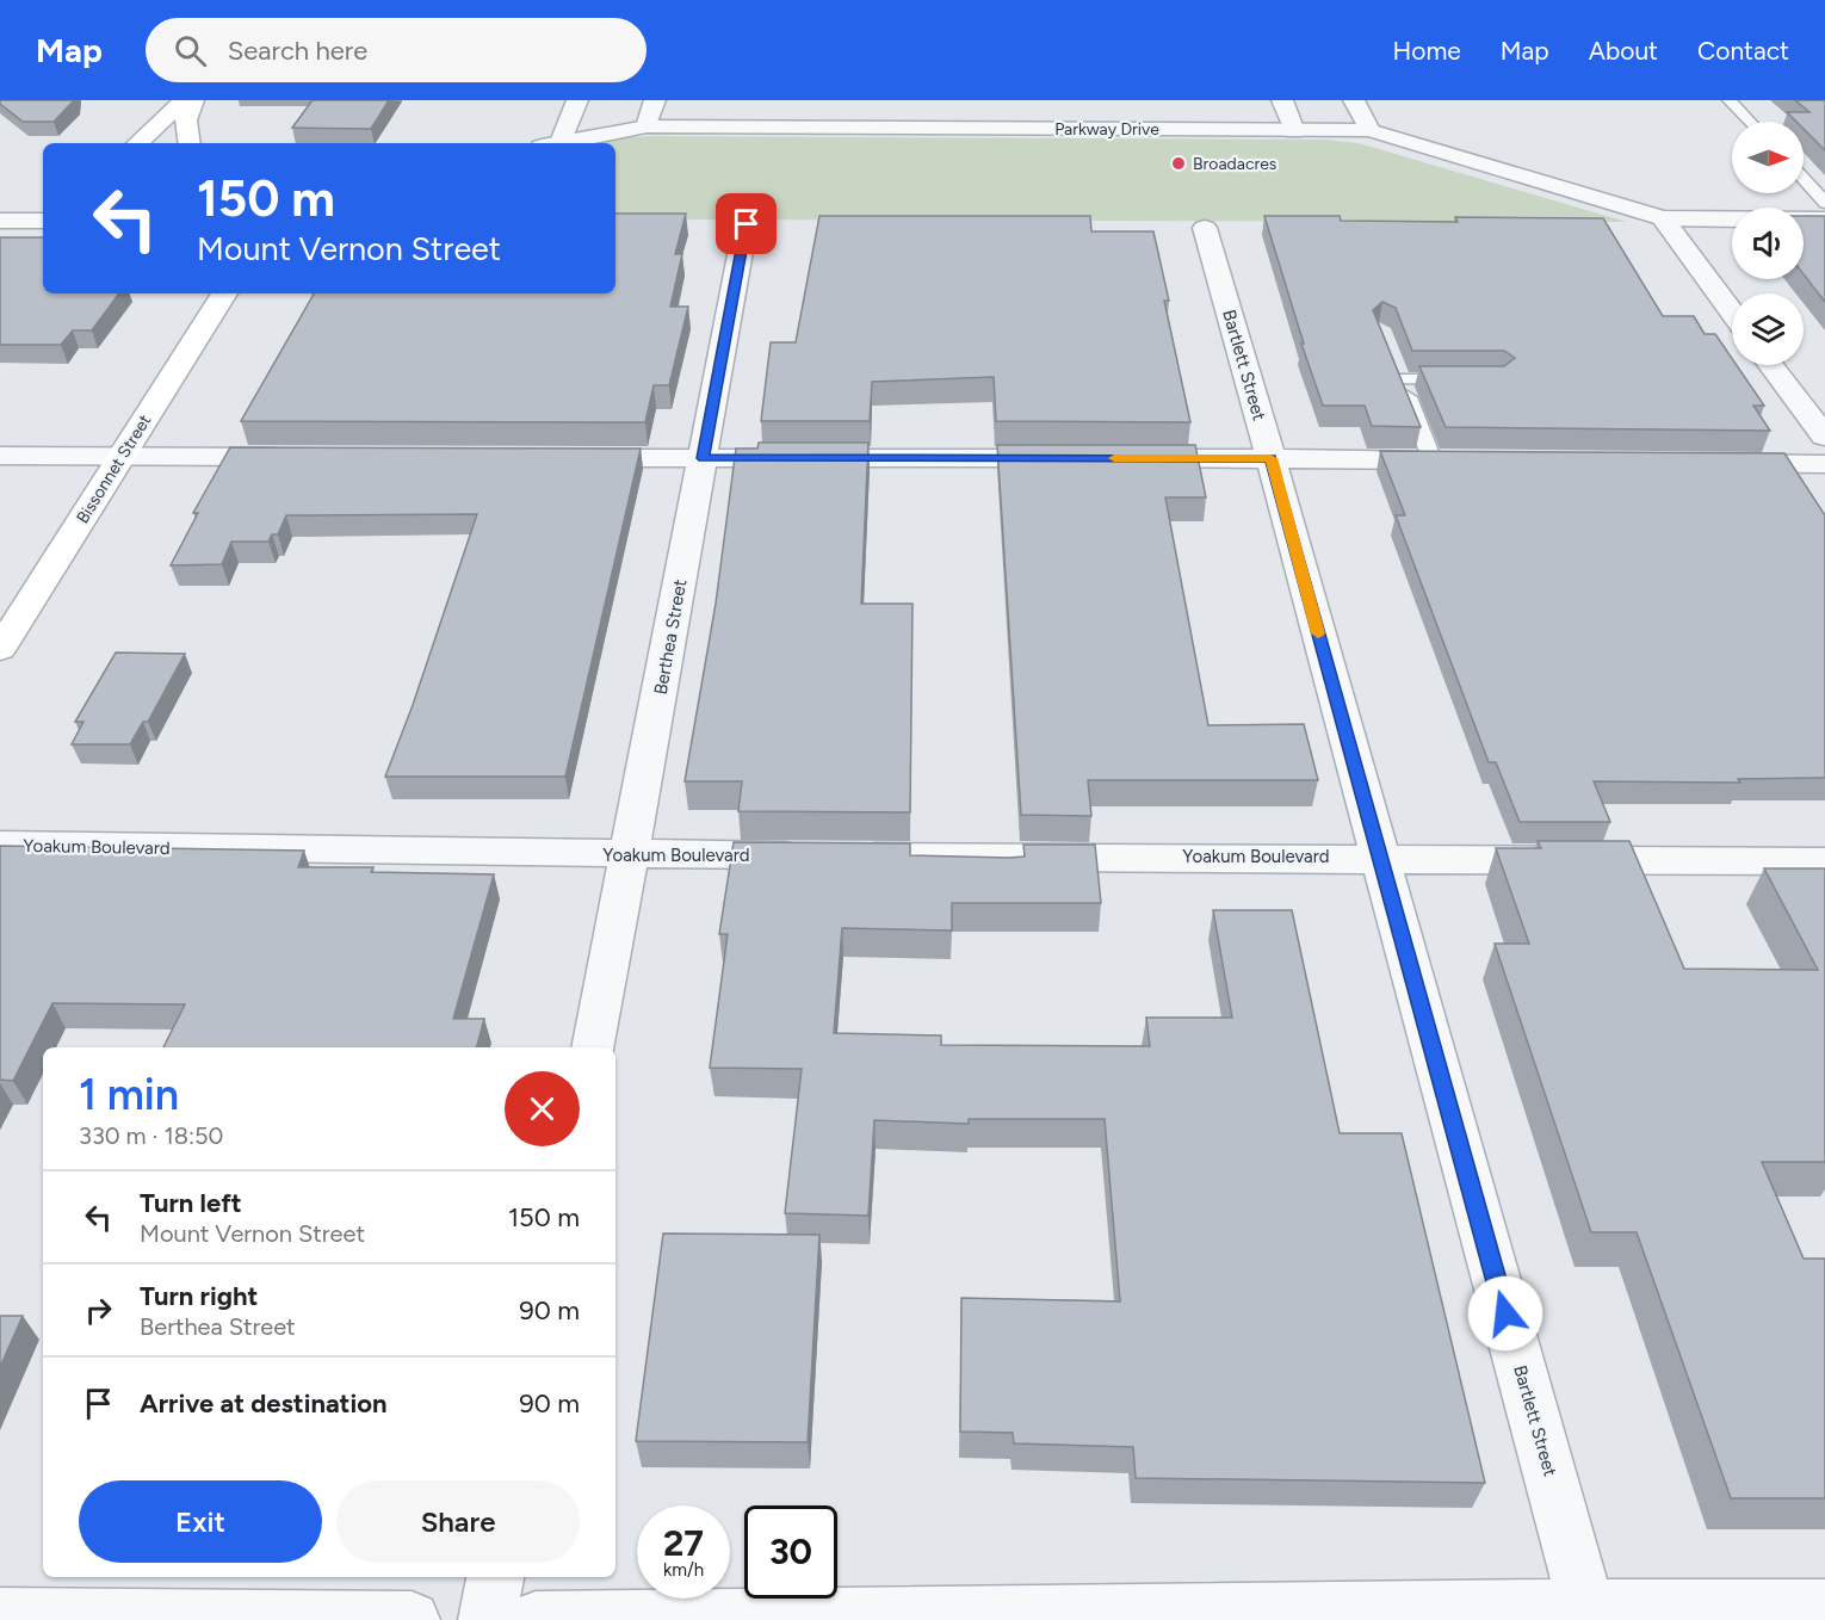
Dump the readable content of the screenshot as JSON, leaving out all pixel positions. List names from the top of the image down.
{
  "streets": {
    "main road": ["Bissonnet Street"],
    "street": [
      "Parkway Drive",
      "Bartlett Street",
      "Berthea Street",
      "Yoakum Boulevard"
    ]
  },
  "crossings": [
    ["Bartlett Street", "Yoakum Boulevard"],
    ["Berthea Street", "Yoakum Boulevard"]
  ],
  "places": ["Broadacres"],
  "north": "right",
  "page": {
    "header": "Map",
    "search": "Search here",
    "nav": [
      "Home",
      "Map",
      "About",
      "Contact"
    ],
    "turn": ["150 m", "Mount Vernon Street"],
    "heading": ["1 min", "330 m · 18:50"],
    "list": [
      {
        "name": "Turn left",
        "note": "Mount Vernon Street",
        "value": "150 m"
      },
      {
        "name": "Turn right",
        "note": "Berthea Street",
        "value": "90 m"
      },
      {
        "name": "Arrive at destination",
        "value": "90 m"
      }
    ],
    "buttons": ["Exit", "Share"],
    "speed": "27 km/h",
    "limit": "30"
  }
}
